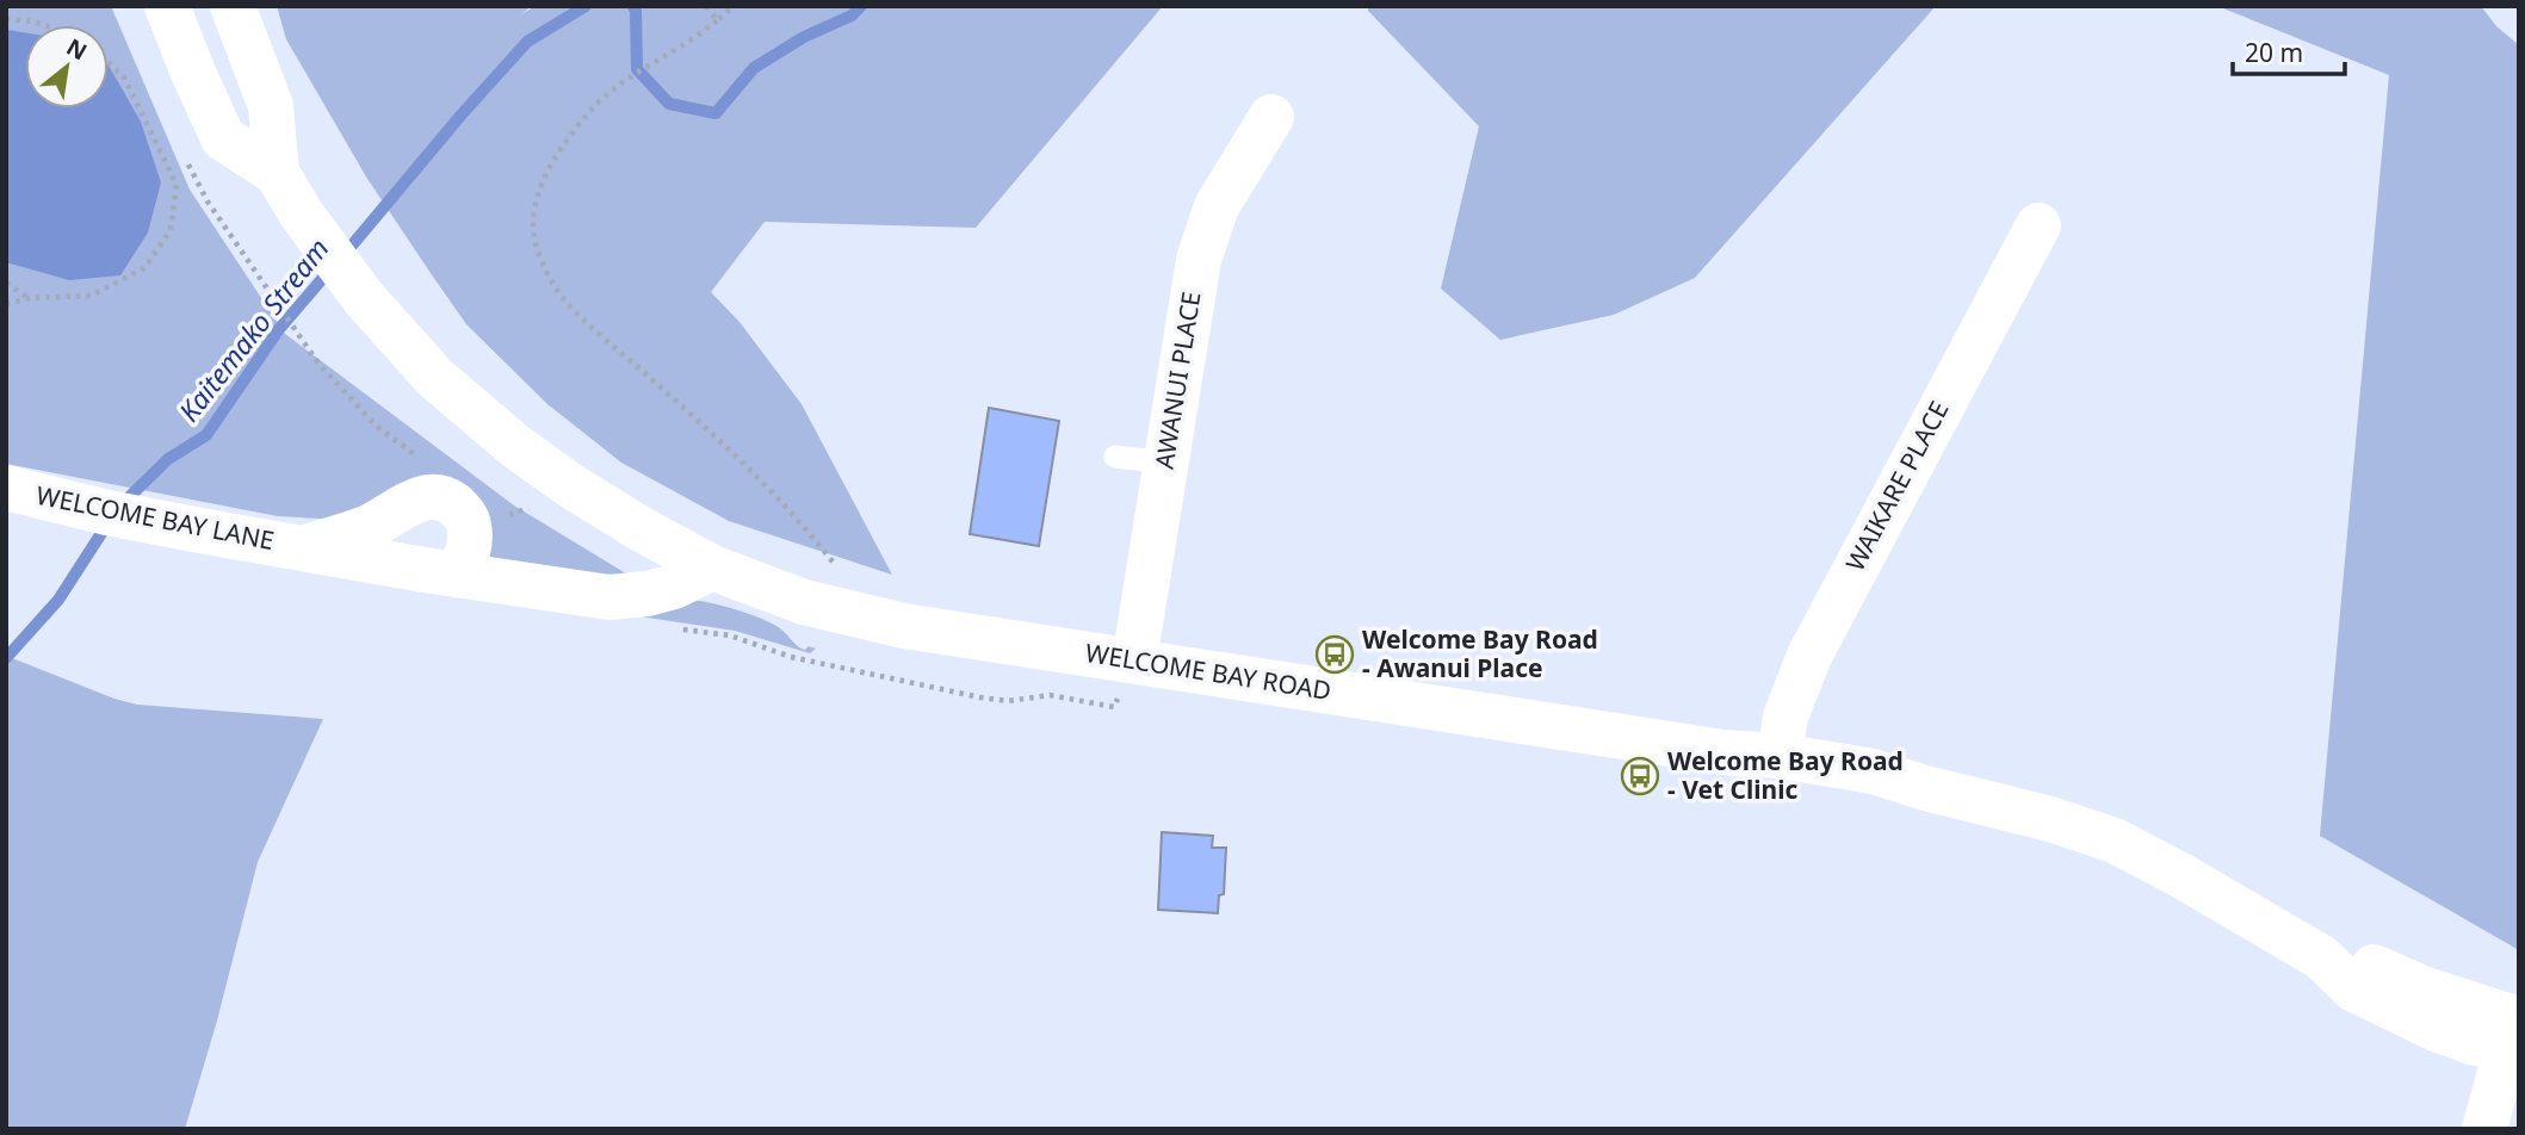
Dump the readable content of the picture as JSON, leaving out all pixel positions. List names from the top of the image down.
{
  "streets": {
    "main road": [
      "AWANUI PLACE",
      "WAIKARE PLACE",
      "WELCOME BAY LANE",
      "WELCOME BAY ROAD"
    ]
  },
  "crossings": [
    ["AWANUI PLACE", "WELCOME BAY ROAD"],
    ["WAIKARE PLACE", "WELCOME BAY ROAD"],
    ["WELCOME BAY LANE", "WELCOME BAY ROAD"]
  ],
  "water": ["Kaitemako Stream"],
  "places": {
    "bus stop": ["Welcome Bay Road - Awanui Place", "Welcome Bay Road - Vet Clinic"]
  },
  "scale_bar": "20 m",
  "north": "top right"
}
